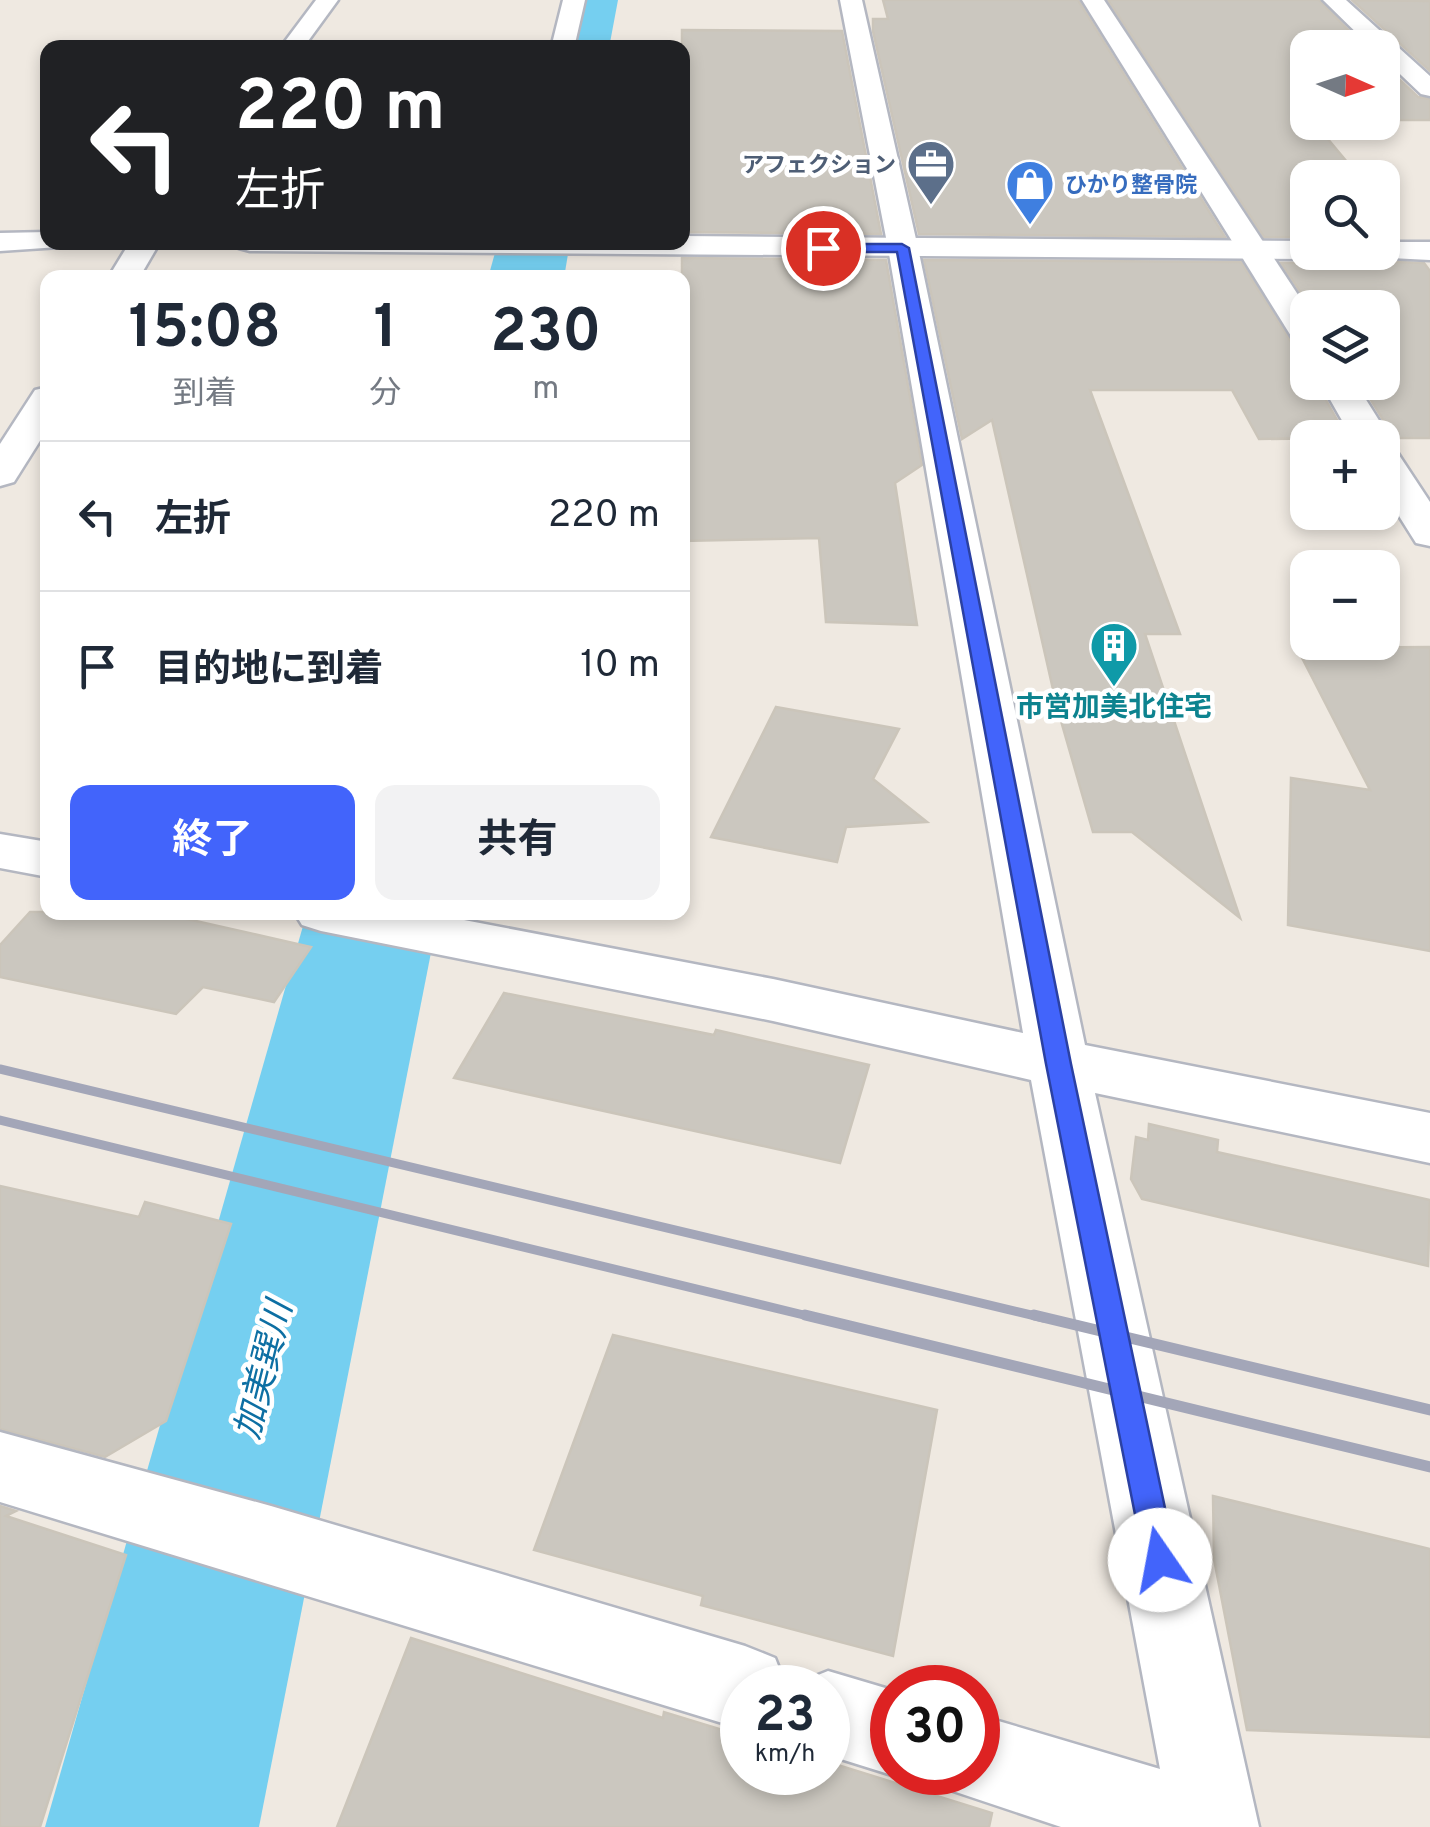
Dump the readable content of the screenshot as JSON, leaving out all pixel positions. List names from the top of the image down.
{
  "water": ["加美巽川"],
  "places": {
    "office": ["アフェクション"],
    "shop": ["ひかり整骨院"],
    "building": ["市営加美北住宅"]
  },
  "north": "right",
  "page": {
    "map_buttons": ["+", "−"],
    "turn": ["220 m", "左折"],
    "eta": [
      "15:08",
      "到着",
      "1",
      "分",
      "230",
      "m"
    ],
    "list": [
      {
        "name": "左折",
        "value": "220 m"
      },
      {
        "name": "目的地に到着",
        "value": "10 m"
      }
    ],
    "buttons": ["終了", "共有"],
    "speed": "23 km/h",
    "limit": "30"
  }
}
